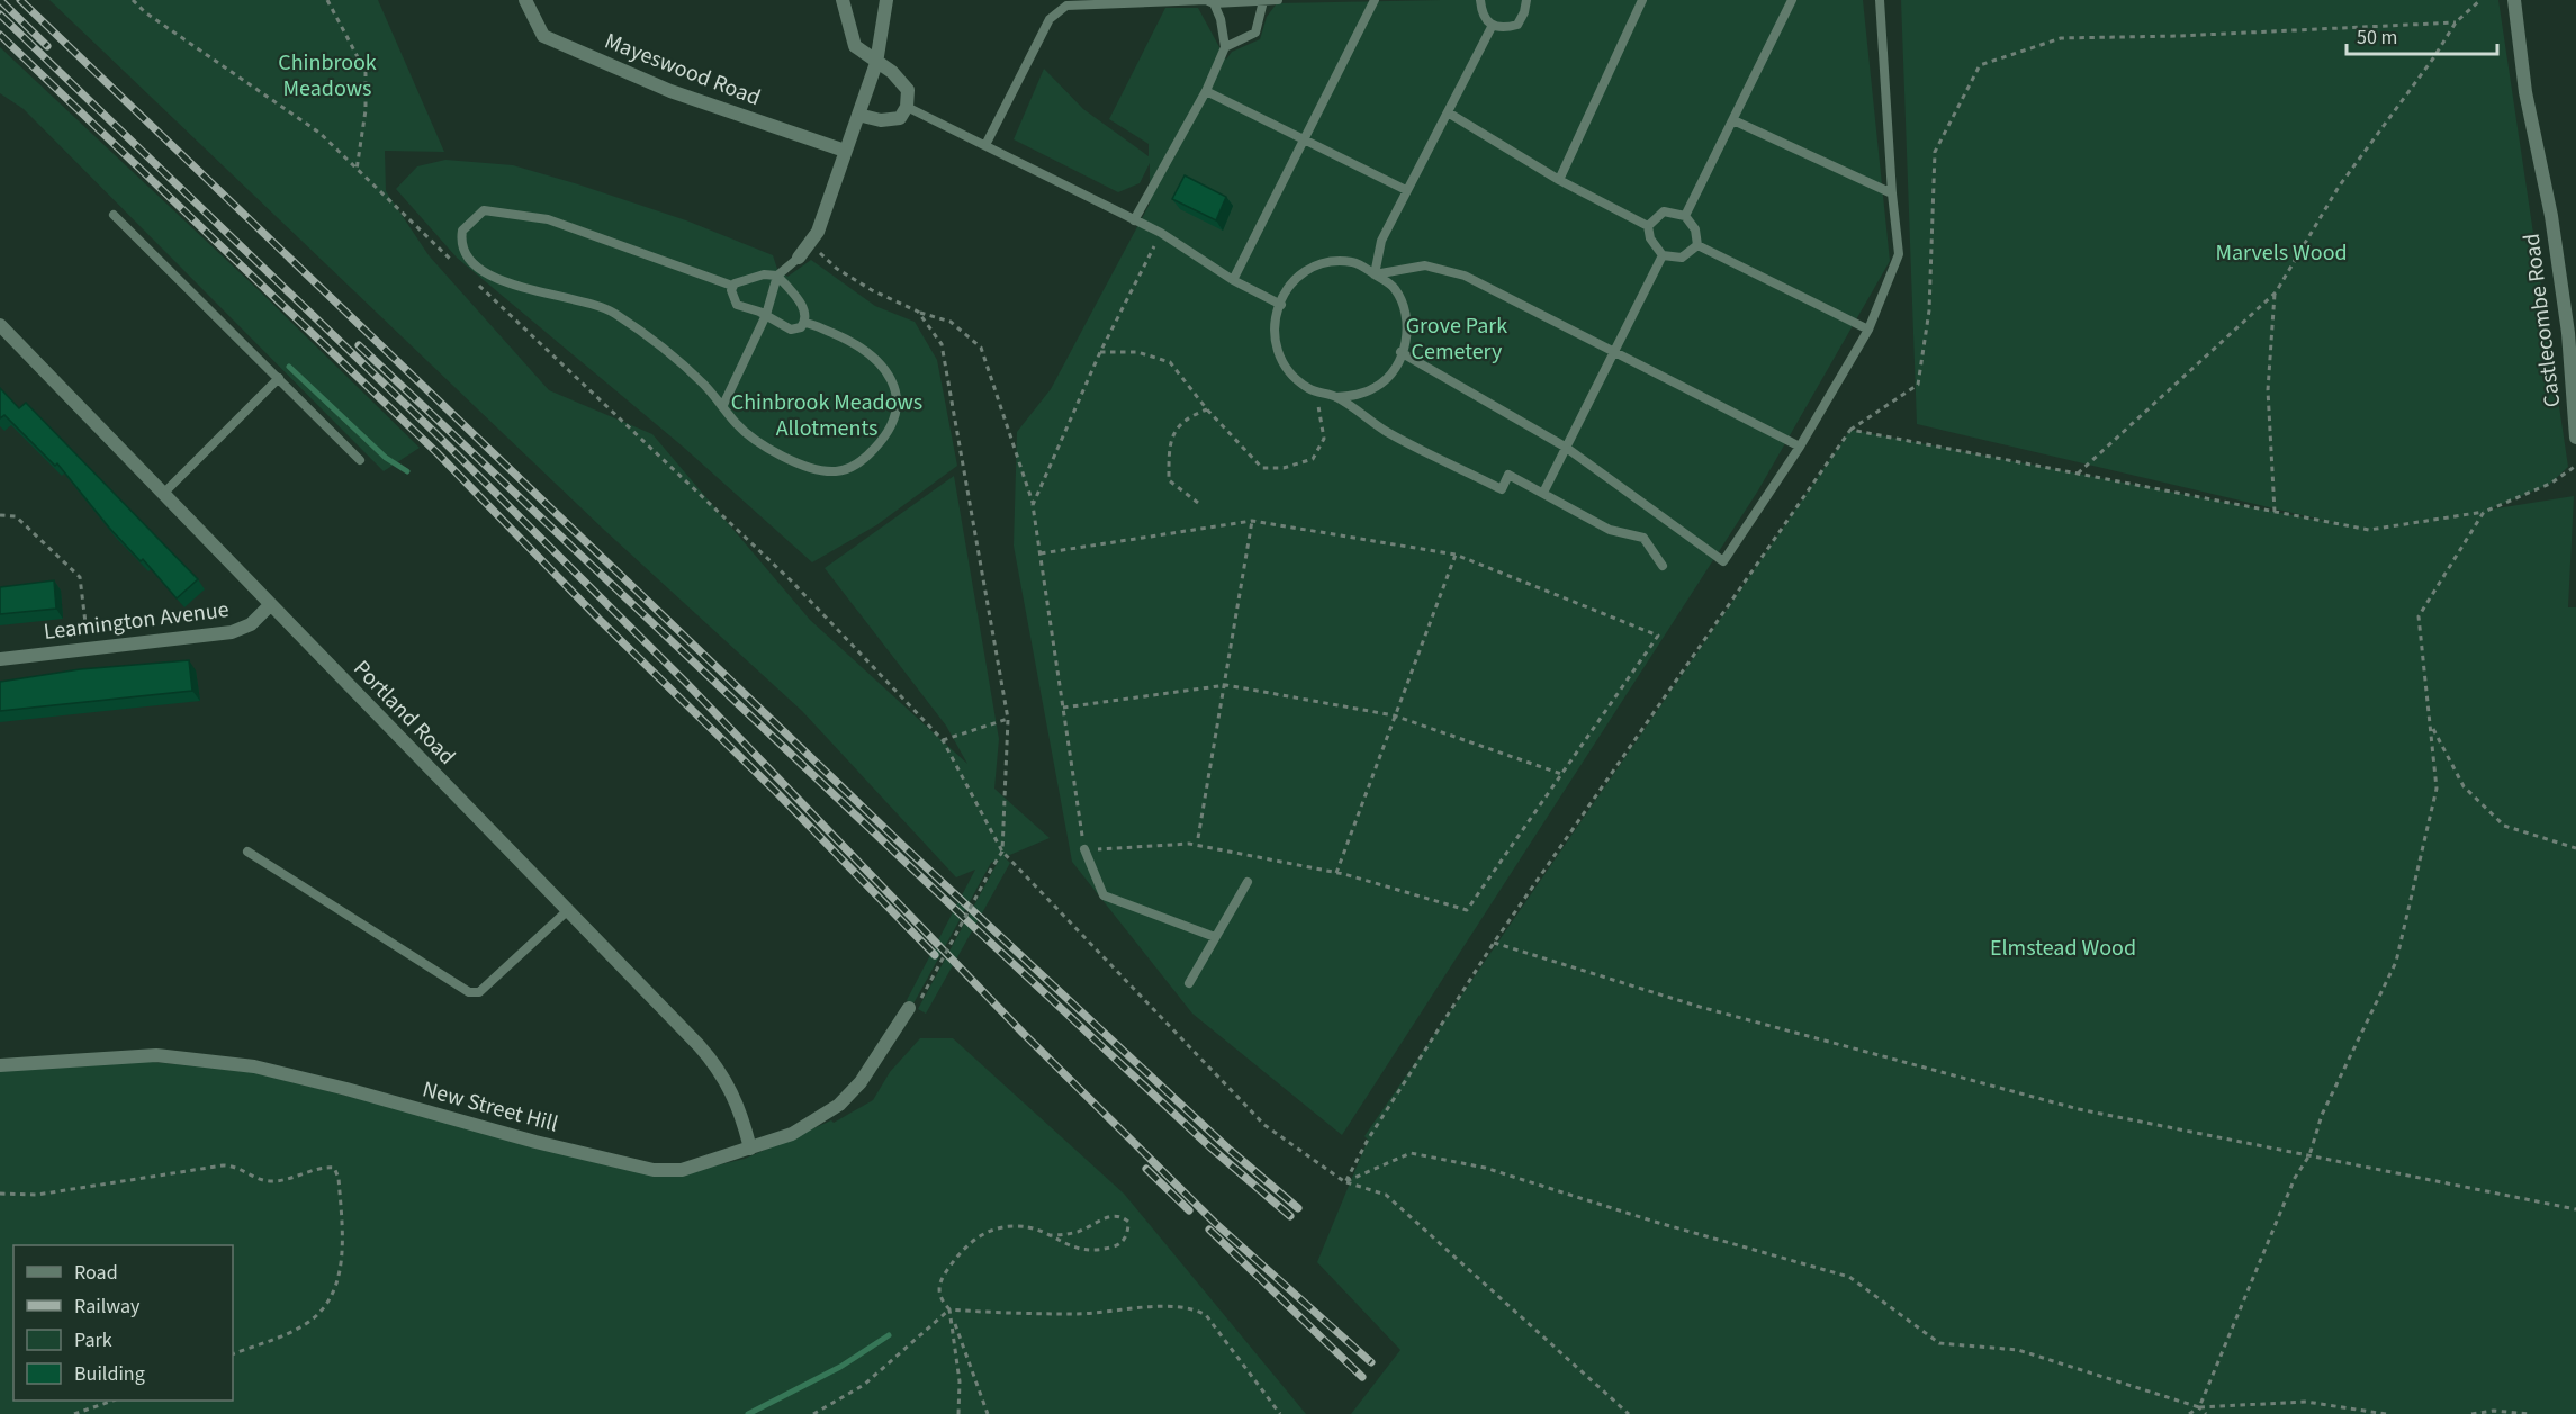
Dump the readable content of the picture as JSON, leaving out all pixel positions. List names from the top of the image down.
{
  "streets": {
    "street": [
      "Mayeswood Road",
      "Castlecombe Road",
      "Leamington Avenue",
      "Portland Road",
      "New Street Hill"
    ]
  },
  "crossings": [
    ["Leamington Avenue", "Portland Road"],
    ["Portland Road", "New Street Hill"]
  ],
  "parks": [
    "Chinbrook Meadows",
    "Marvels Wood",
    "Grove Park Cemetery",
    "Chinbrook Meadows Allotments",
    "Elmstead Wood"
  ],
  "legend": [
    "Road",
    "Railway",
    "Park",
    "Building"
  ],
  "scale_bar": "50 m"
}
